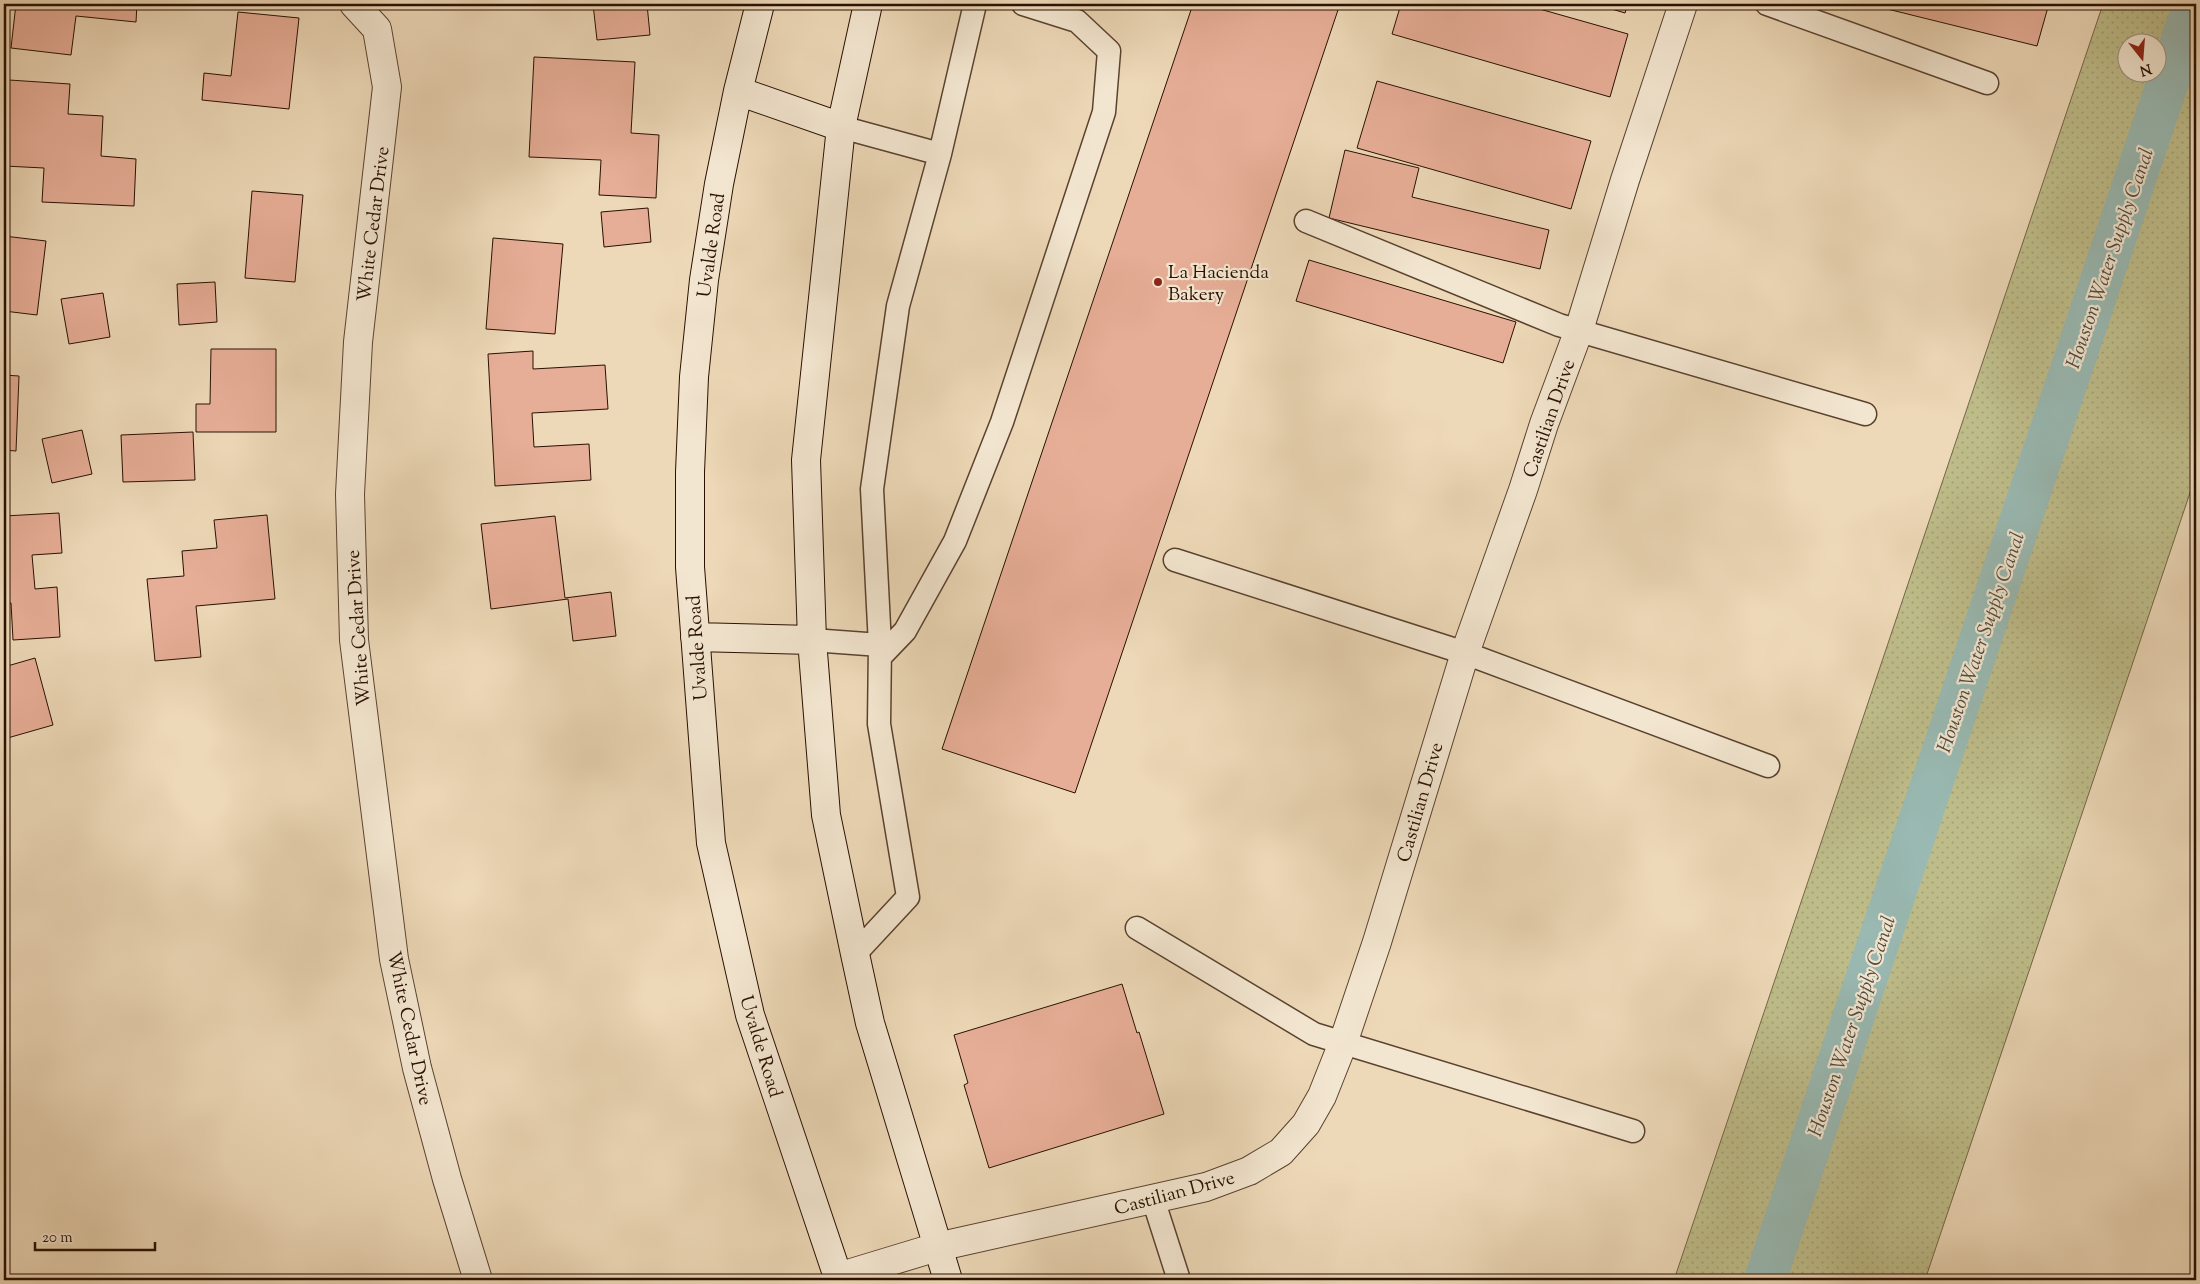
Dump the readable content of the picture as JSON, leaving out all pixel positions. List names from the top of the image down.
{
  "streets": {
    "street": ["White Cedar Drive", "Uvalde Road", "Castilian Drive"]
  },
  "crossings": [
    ["Uvalde Road", "Castilian Drive"]
  ],
  "water": ["Houston Water Supply Canal"],
  "places": ["La Hacienda Bakery"],
  "scale_bar": "20 m",
  "north": "bottom"
}
